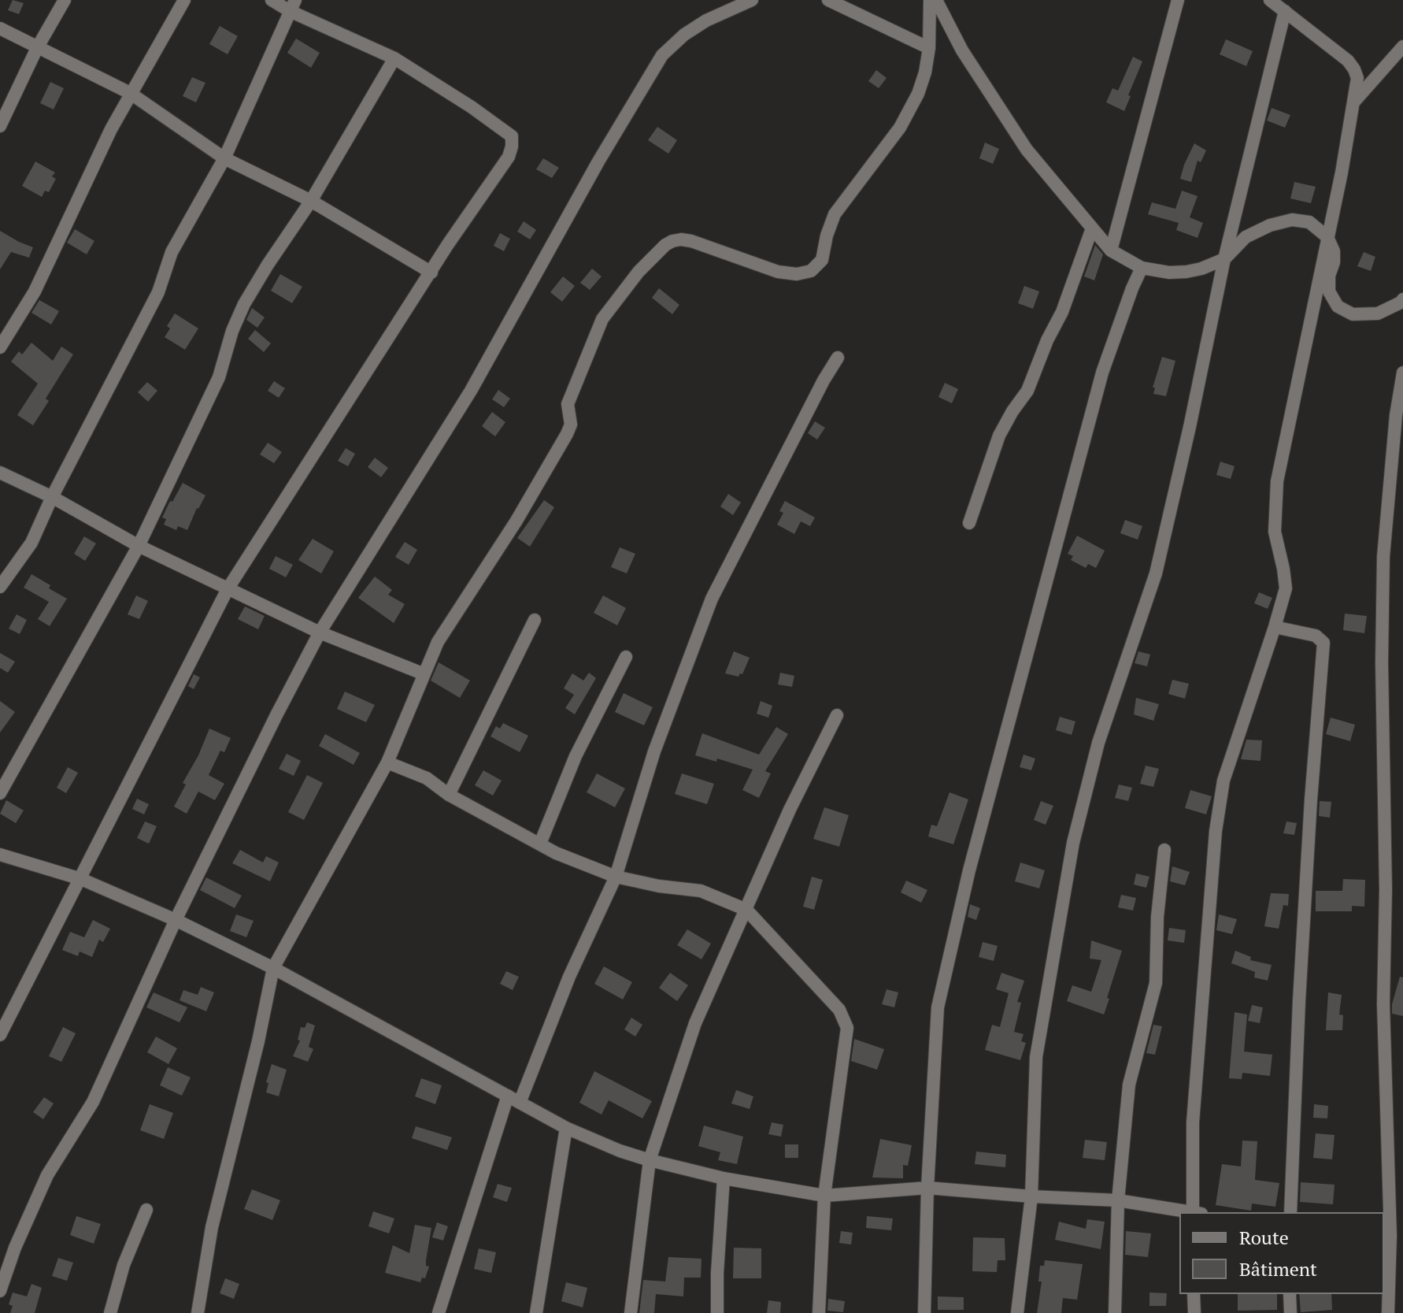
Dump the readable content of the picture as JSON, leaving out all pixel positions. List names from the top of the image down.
{
  "legend": ["Route", "Bâtiment"]
}
